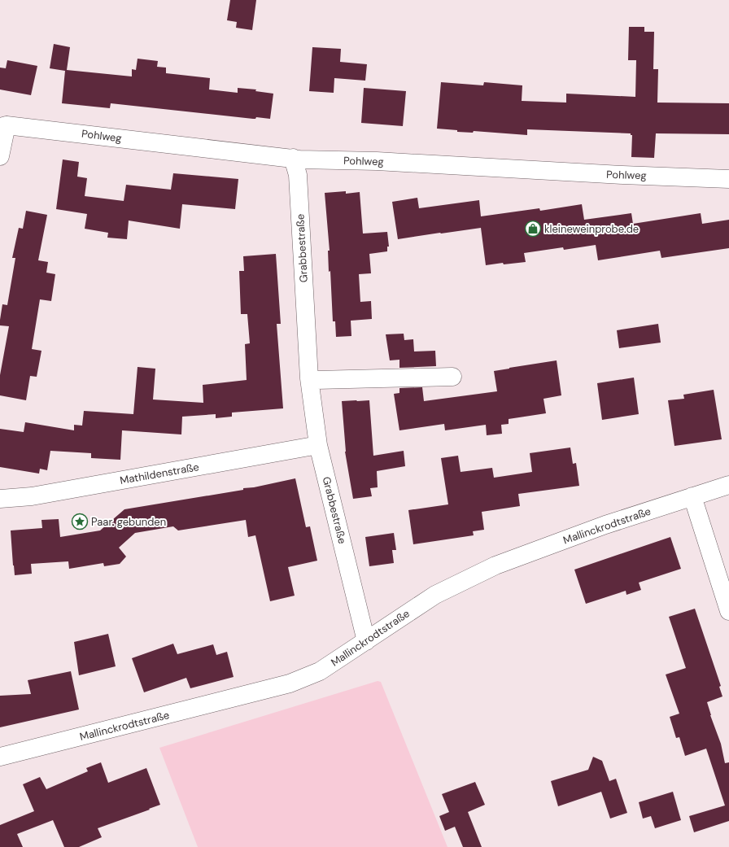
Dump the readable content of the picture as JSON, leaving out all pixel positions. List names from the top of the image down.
{
  "streets": {
    "street": [
      "Pohlweg",
      "Grabbestraße",
      "Mathildenstraße",
      "Mallinckrodtstraße"
    ]
  },
  "crossings": [
    ["Pohlweg", "Grabbestraße"],
    ["Grabbestraße", "Mathildenstraße"],
    ["Grabbestraße", "Mallinckrodtstraße"]
  ],
  "places": {
    "shop": ["kleineweinprobe.de"],
    "place": ["Paar. gebunden"]
  }
}
